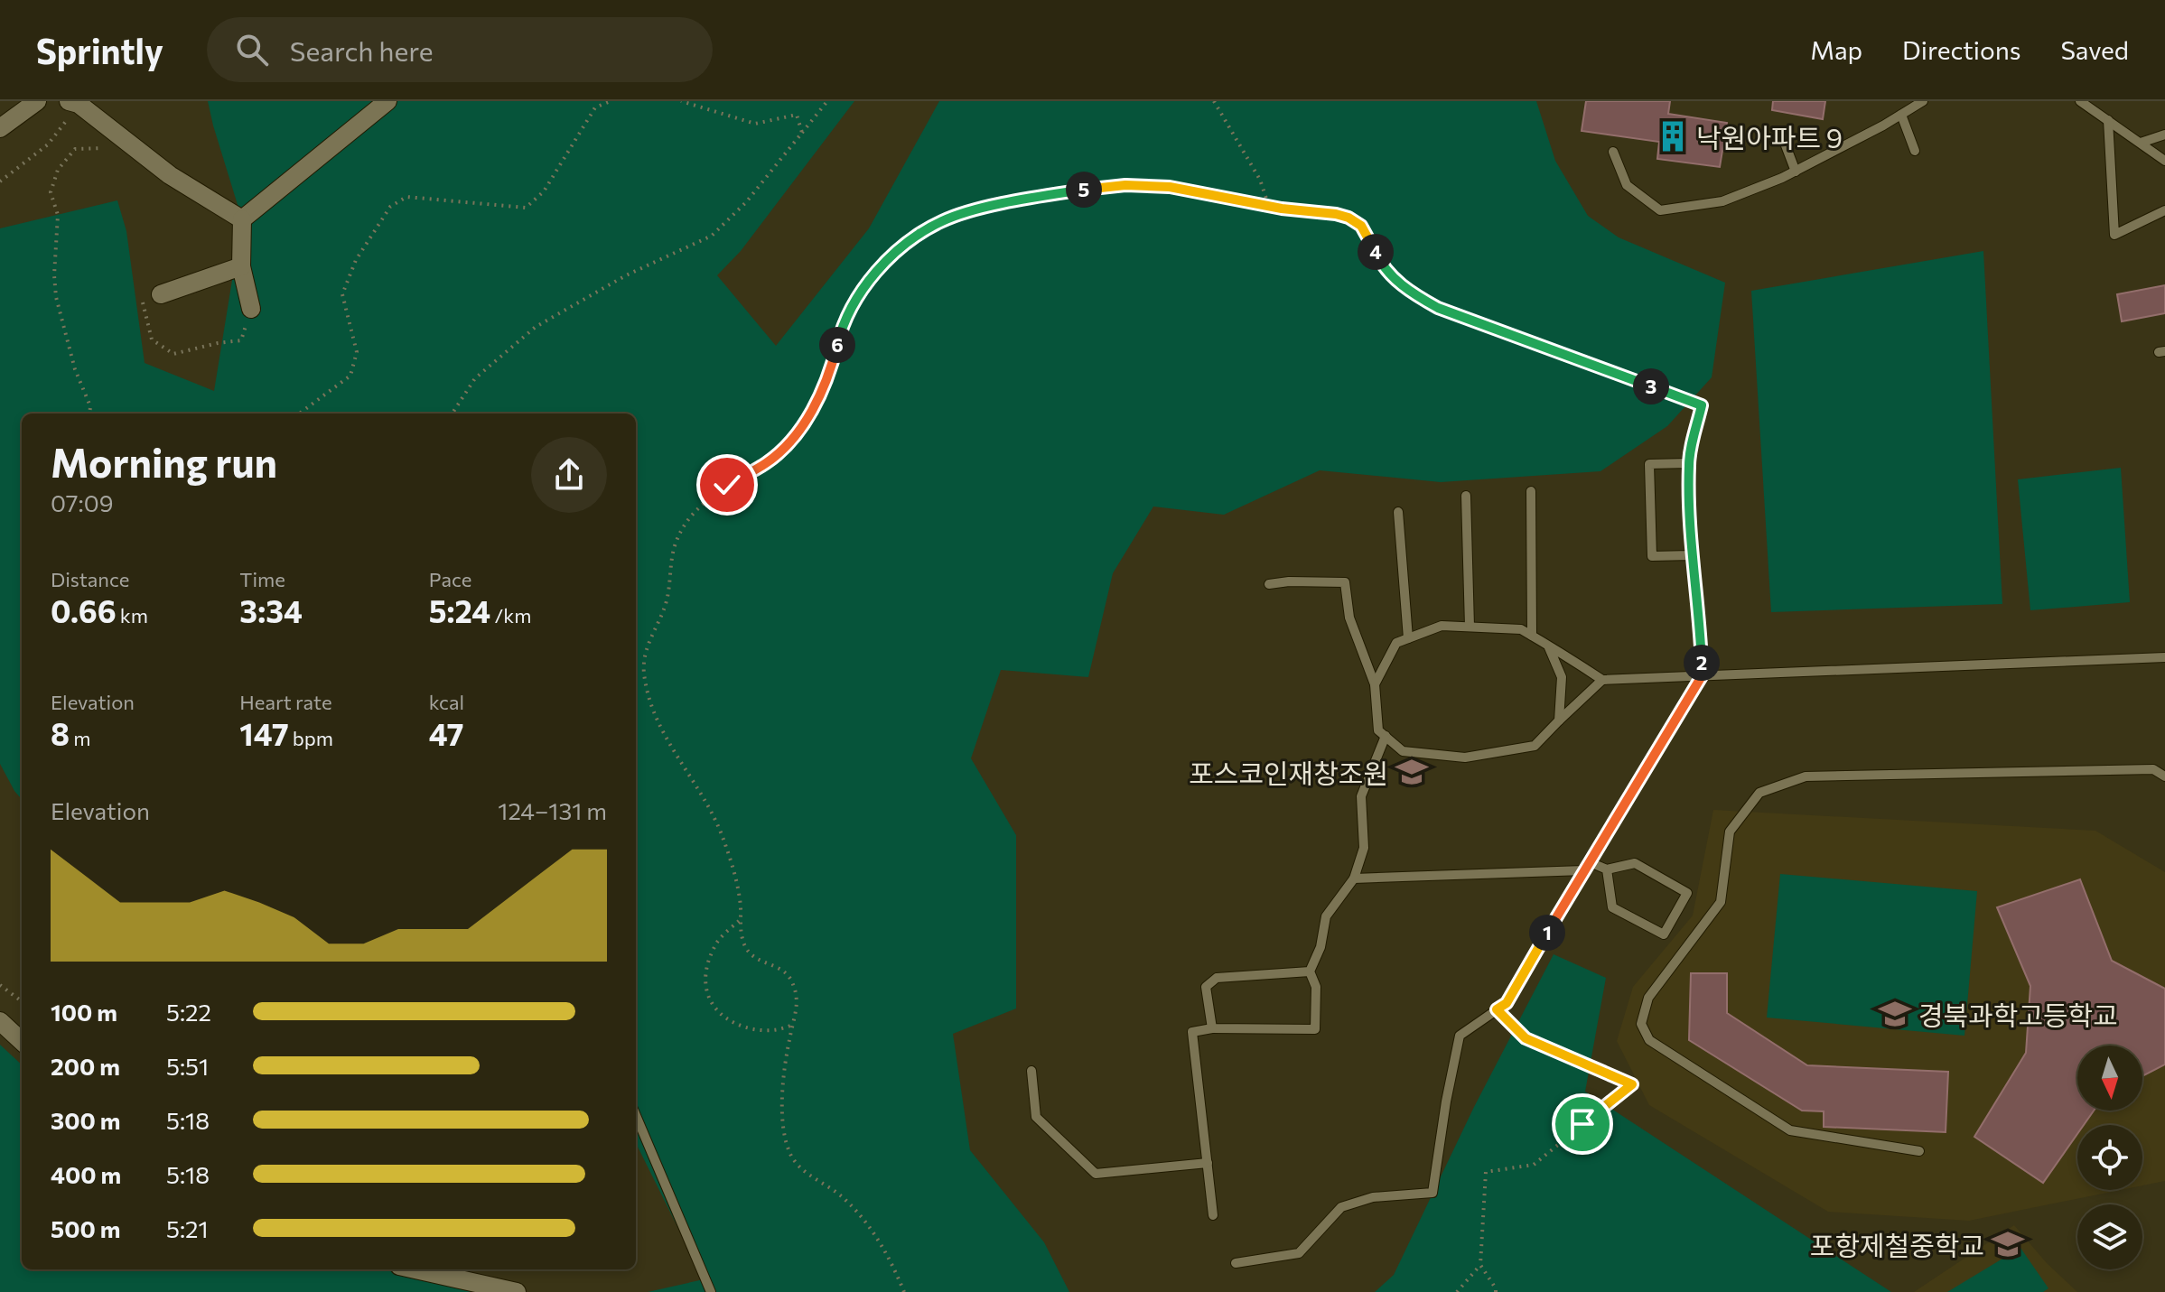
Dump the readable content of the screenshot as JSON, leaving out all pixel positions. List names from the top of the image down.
{
  "places": {
    "building": ["낙원아파트 9"],
    "school or university": ["포스코인재창조원", "경북과학고등학교", "포항제철중학교"]
  },
  "north": "bottom",
  "page": {
    "header": "Sprintly",
    "search": "Search here",
    "nav": ["Map", "Directions", "Saved"],
    "pins": [
      "5",
      "4",
      "6",
      "3",
      "2",
      "1"
    ],
    "heading": ["Morning run", "07:09"],
    "stats": [
      ["Distance", "0.66 km"],
      ["Time", "3:34"],
      ["Pace", "5:24 /km"],
      ["Elevation", "8 m"],
      ["Heart rate", "147 bpm"],
      ["kcal", "47"]
    ],
    "chart": ["Elevation", "124–131 m"],
    "list": [
      {
        "name": "100 m",
        "note": "5:22"
      },
      {
        "name": "200 m",
        "note": "5:51"
      },
      {
        "name": "300 m",
        "note": "5:18"
      },
      {
        "name": "400 m",
        "note": "5:18"
      },
      {
        "name": "500 m",
        "note": "5:21"
      }
    ]
  }
}
